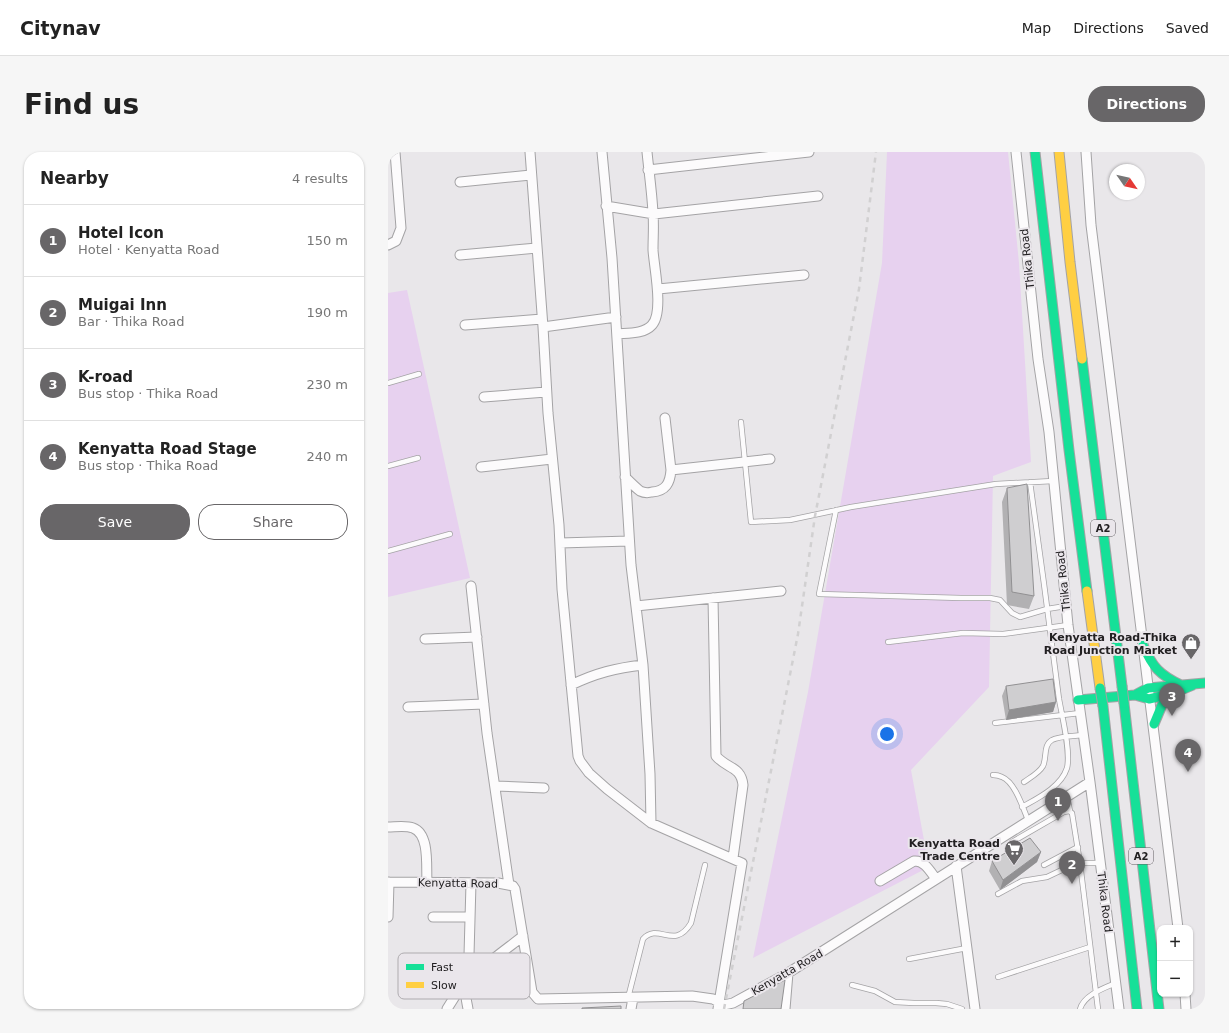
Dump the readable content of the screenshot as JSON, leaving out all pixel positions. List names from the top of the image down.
{
  "streets": {
    "main road": ["Thika Road", "A2"],
    "street": ["Kenyatta Road"]
  },
  "crossings": [
    ["Thika Road", "Kenyatta Road"]
  ],
  "places": {
    "shop": ["Kenyatta Road-Thika Road Junction Market"],
    "supermarket": ["Kenyatta Road Trade Centre"]
  },
  "legend": ["Fast", "Slow"],
  "north": "bottom right",
  "page": {
    "header": "Citynav",
    "nav": ["Map", "Directions", "Saved"],
    "buttons": [
      "Directions",
      ["Save", "Share"]
    ],
    "title": "Find us",
    "heading": ["Nearby", "4 results"],
    "list": [
      {
        "mark": "1",
        "name": "Hotel Icon",
        "note": "Hotel · Kenyatta Road",
        "value": "150 m"
      },
      {
        "mark": "2",
        "name": "Muigai Inn",
        "note": "Bar · Thika Road",
        "value": "190 m"
      },
      {
        "mark": "3",
        "name": "K-road",
        "note": "Bus stop · Thika Road",
        "value": "230 m"
      },
      {
        "mark": "4",
        "name": "Kenyatta Road Stage",
        "note": "Bus stop · Thika Road",
        "value": "240 m"
      }
    ],
    "pins": [
      "3",
      "4",
      "1",
      "2"
    ],
    "map_buttons": ["+", "−"]
  }
}
